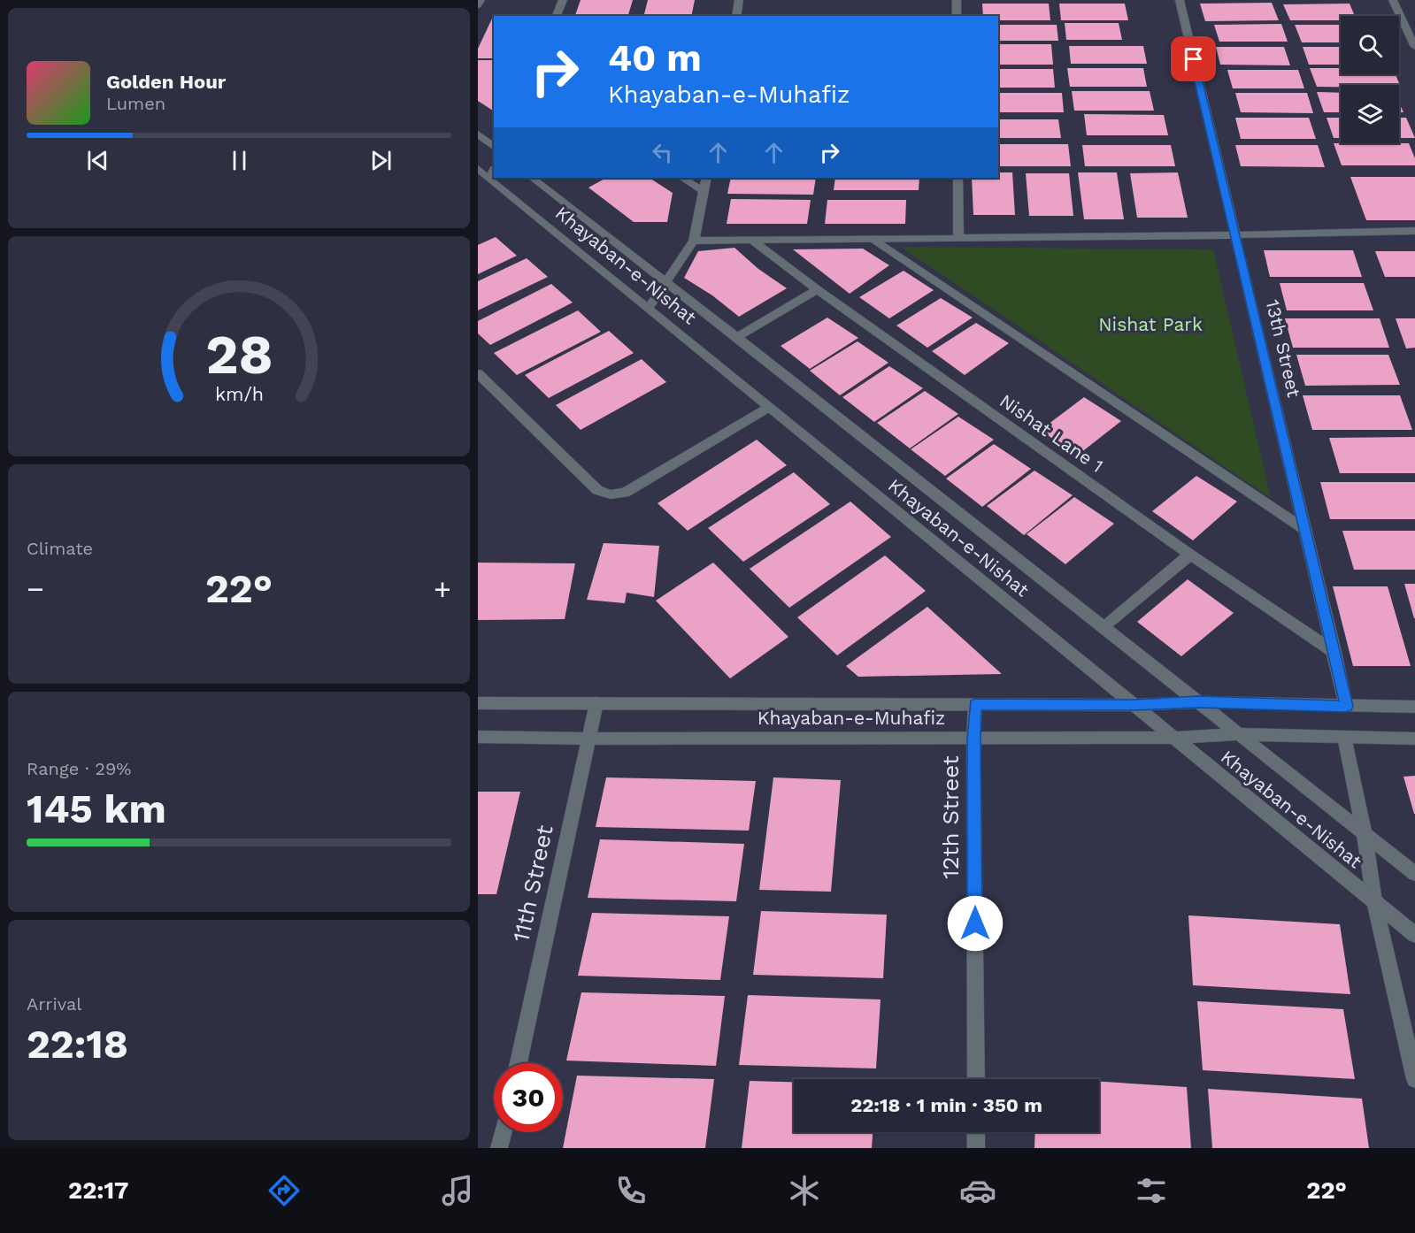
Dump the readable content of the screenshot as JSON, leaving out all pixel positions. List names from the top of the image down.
{
  "streets": {
    "street": [
      "Khayaban-e-Nishat",
      "13th Street",
      "Nishat Lane 1",
      "Khayaban-e-Muhafiz",
      "12th Street",
      "11th Street"
    ]
  },
  "crossings": [
    ["Khayaban-e-Nishat", "Khayaban-e-Muhafiz"],
    ["13th Street", "Nishat Lane 1"],
    ["13th Street", "Khayaban-e-Muhafiz"],
    ["Khayaban-e-Muhafiz", "12th Street"],
    ["Khayaban-e-Muhafiz", "11th Street"]
  ],
  "parks": ["Nishat Park"],
  "page": {
    "turn": ["40 m", "Khayaban-e-Muhafiz"],
    "song": ["Golden Hour", "Lumen"],
    "tile": [
      "Climate",
      ["Range · 29%", "145 km"],
      ["Arrival", "22:18"]
    ],
    "heat": ["−", "22°", "+"],
    "limit": "30",
    "trip": "22:18 · 1 min · 350 m",
    "tabs": ["22:17", "22°"],
    "gauge": ["28", "km/h"]
  }
}
